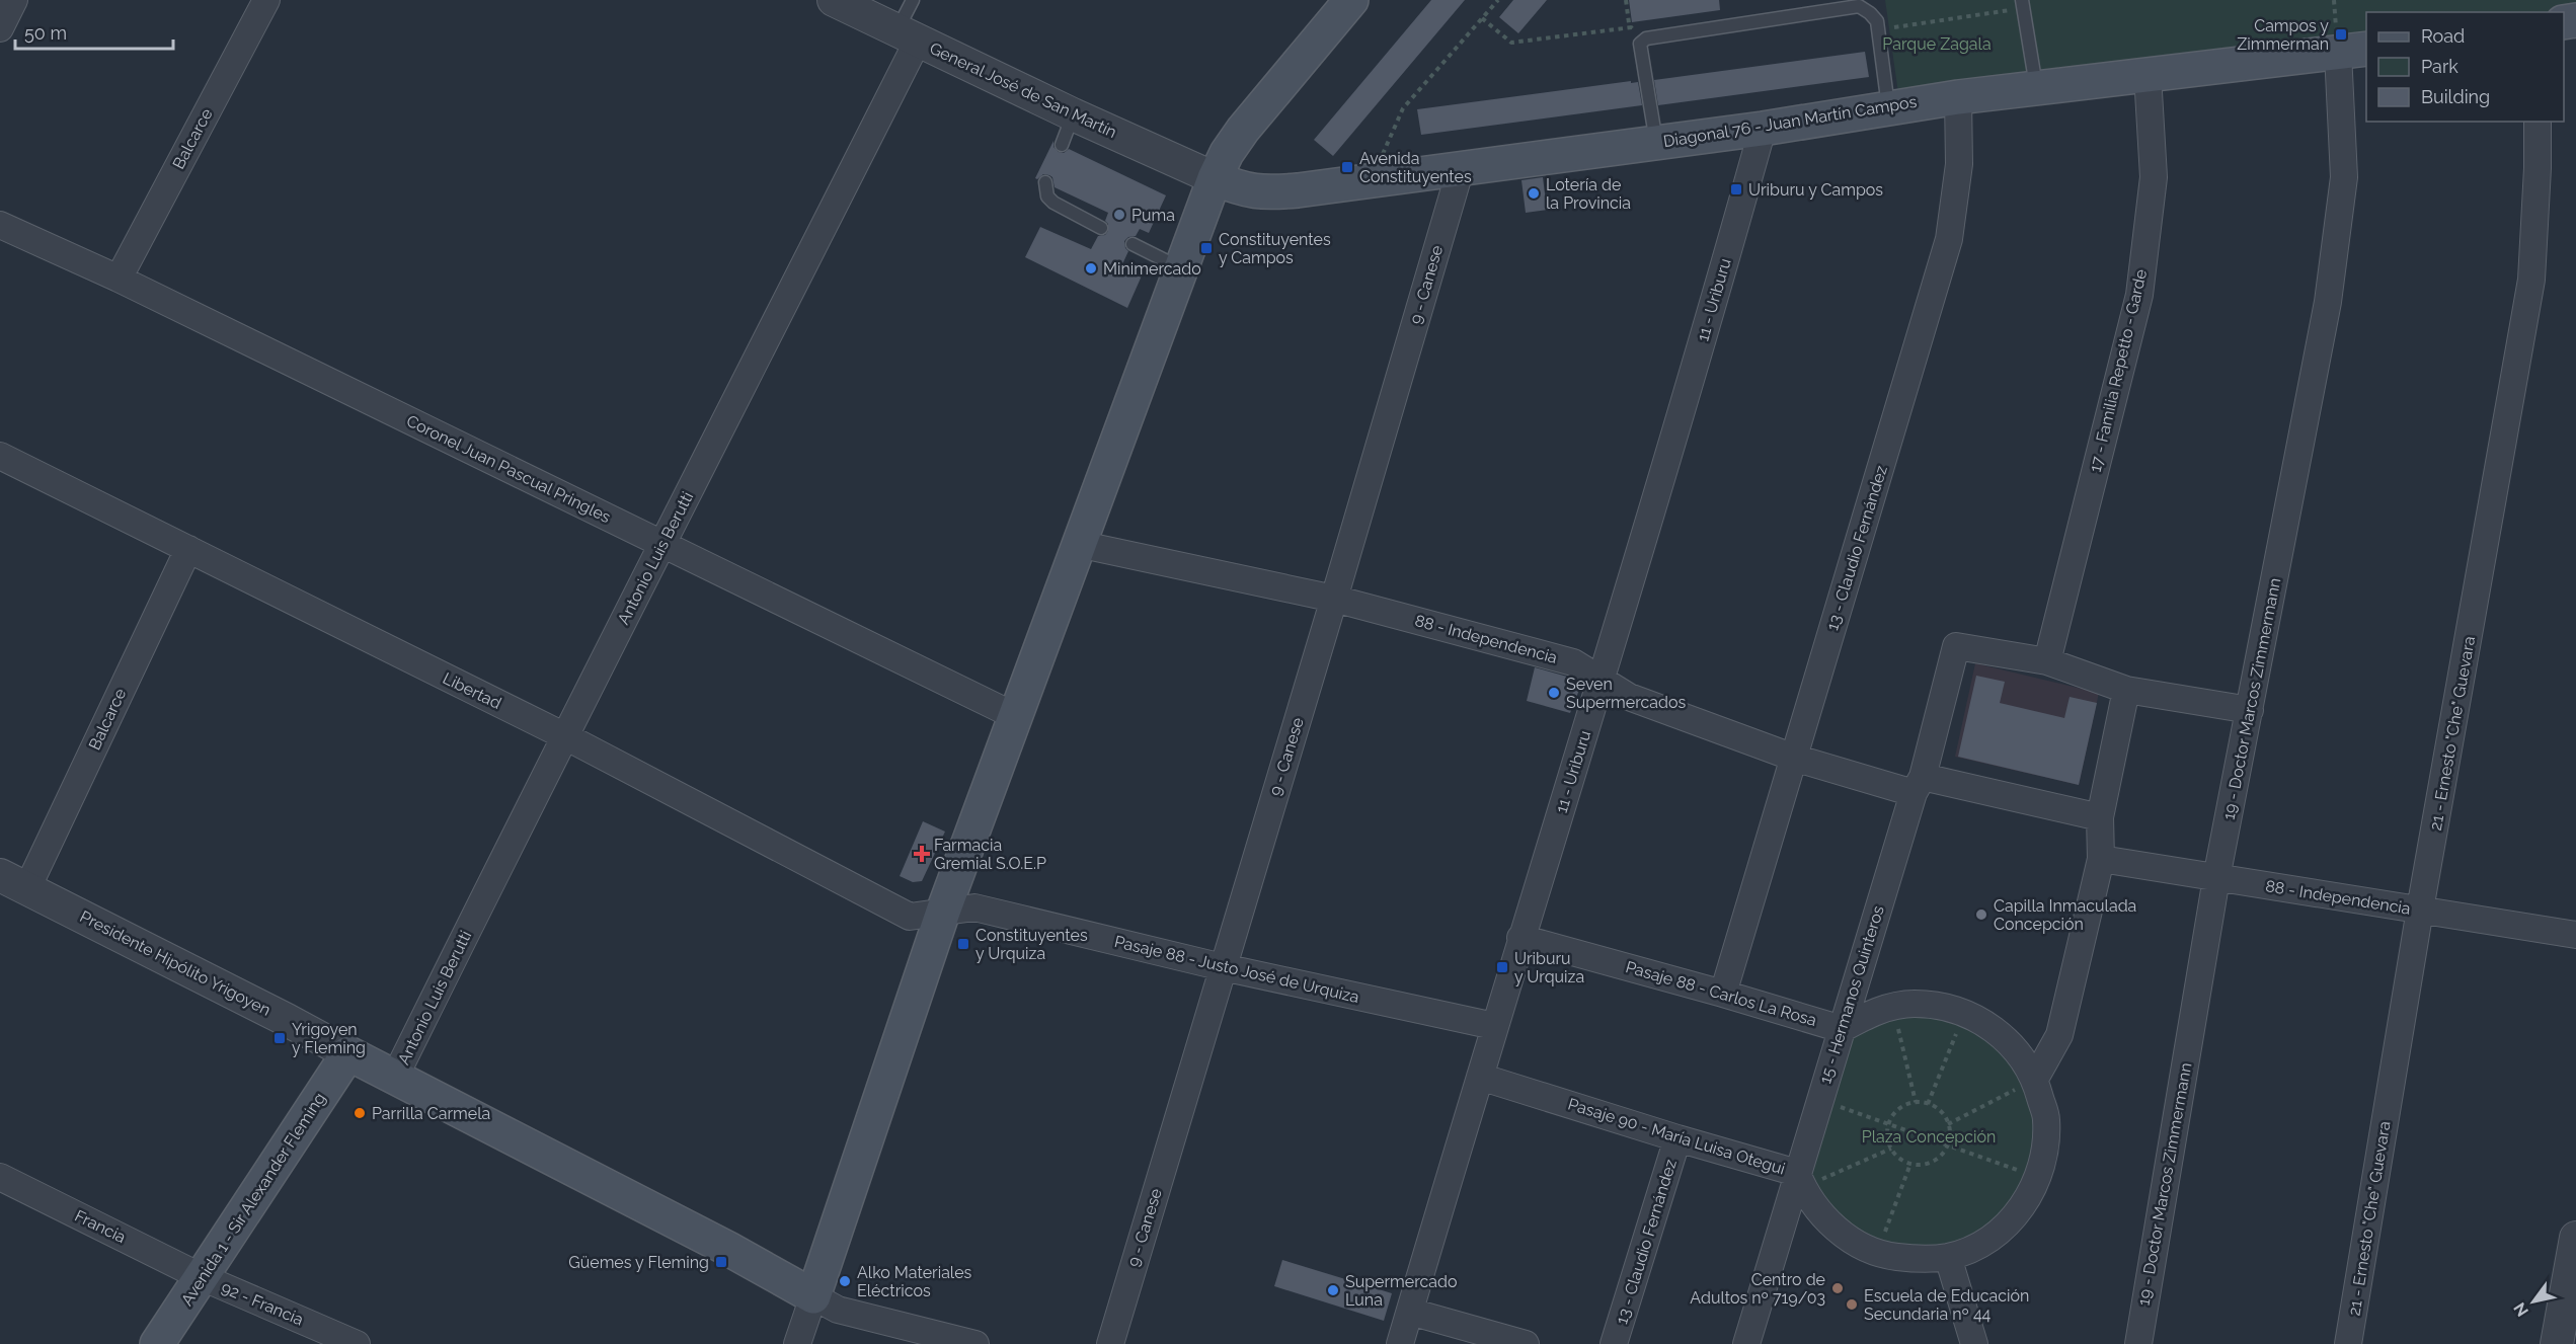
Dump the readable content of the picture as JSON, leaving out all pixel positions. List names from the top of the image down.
{
  "streets": {
    "main road": ["Diagonal 76 - Juan Martín Campos", "Avenida 1 - Sir Alexander Fleming"],
    "street": [
      "General José de San Martín",
      "Balcarce",
      "9 - Canese",
      "11 - Uriburu",
      "17 - Familia Repetto - Garde",
      "Coronel Juan Pascual Pringles",
      "13 - Claudio Fernández",
      "Antonio Luis Berutti",
      "88 - Independencia",
      "Libertad",
      "19 - Doctor Marcos Zimmermann",
      "21 - Ernesto \"Che\" Guevara",
      "Presidente Hipólito Yrigoyen",
      "Pasaje 88 - Justo José de Urquiza",
      "Pasaje 88 - Carlos La Rosa",
      "15 - Hermanos Quinteros",
      "Pasaje 90 - María Luisa Otegui",
      "Francia",
      "92 - Francia"
    ]
  },
  "crossings": [
    ["General José de San Martín", "Diagonal 76 - Juan Martín Campos"],
    ["General José de San Martín", "Antonio Luis Berutti"],
    ["Diagonal 76 - Juan Martín Campos", "9 - Canese"],
    ["Diagonal 76 - Juan Martín Campos", "11 - Uriburu"],
    ["Diagonal 76 - Juan Martín Campos", "17 - Familia Repetto - Garde"],
    ["Diagonal 76 - Juan Martín Campos", "13 - Claudio Fernández"],
    ["Diagonal 76 - Juan Martín Campos", "19 - Doctor Marcos Zimmermann"],
    ["Balcarce", "Coronel Juan Pascual Pringles"],
    ["Balcarce", "Libertad"],
    ["Balcarce", "Presidente Hipólito Yrigoyen"],
    ["9 - Canese", "88 - Independencia"],
    ["9 - Canese", "Pasaje 88 - Justo José de Urquiza"],
    ["11 - Uriburu", "88 - Independencia"],
    ["11 - Uriburu", "Pasaje 88 - Justo José de Urquiza"],
    ["11 - Uriburu", "Pasaje 88 - Carlos La Rosa"],
    ["11 - Uriburu", "Pasaje 90 - María Luisa Otegui"],
    ["17 - Familia Repetto - Garde", "15 - Hermanos Quinteros"],
    ["Coronel Juan Pascual Pringles", "Antonio Luis Berutti"],
    ["13 - Claudio Fernández", "88 - Independencia"],
    ["13 - Claudio Fernández", "Pasaje 88 - Carlos La Rosa"],
    ["13 - Claudio Fernández", "Pasaje 90 - María Luisa Otegui"],
    ["Antonio Luis Berutti", "Libertad"],
    ["88 - Independencia", "19 - Doctor Marcos Zimmermann"],
    ["88 - Independencia", "21 - Ernesto \"Che\" Guevara"],
    ["88 - Independencia", "15 - Hermanos Quinteros"],
    ["Libertad", "Pasaje 88 - Justo José de Urquiza"],
    ["Presidente Hipólito Yrigoyen", "Avenida 1 - Sir Alexander Fleming"],
    ["Pasaje 88 - Carlos La Rosa", "15 - Hermanos Quinteros"],
    ["15 - Hermanos Quinteros", "Pasaje 90 - María Luisa Otegui"],
    ["Avenida 1 - Sir Alexander Fleming", "Francia"],
    ["Avenida 1 - Sir Alexander Fleming", "92 - Francia"],
    ["Francia", "92 - Francia"]
  ],
  "parks": ["Parque Zagala", "Plaza Concepción"],
  "places": {
    "transit": [
      "Campos y Zimmerman",
      "Avenida Constituyentes",
      "Uriburu y Campos",
      "Constituyentes y Campos",
      "Constituyentes y Urquiza",
      "Uriburu y Urquiza",
      "Yrigoyen y Fleming",
      "Güemes y Fleming"
    ],
    "other": [
      "Lotería de la Provincia",
      "Puma",
      "Minimercado",
      "Seven Supermercados",
      "Capilla Inmaculada Concepción",
      "Parrilla Carmela",
      "Alko Materiales Eléctricos",
      "Centro de Adultos nº 719/03",
      "Supermercado Luna",
      "Escuela de Educación Secundaria nº 44"
    ],
    "health": ["Farmacia Gremial S.O.E.P"]
  },
  "legend": ["Road", "Park", "Building"],
  "scale_bar": "50 m",
  "north": "bottom left"
}
